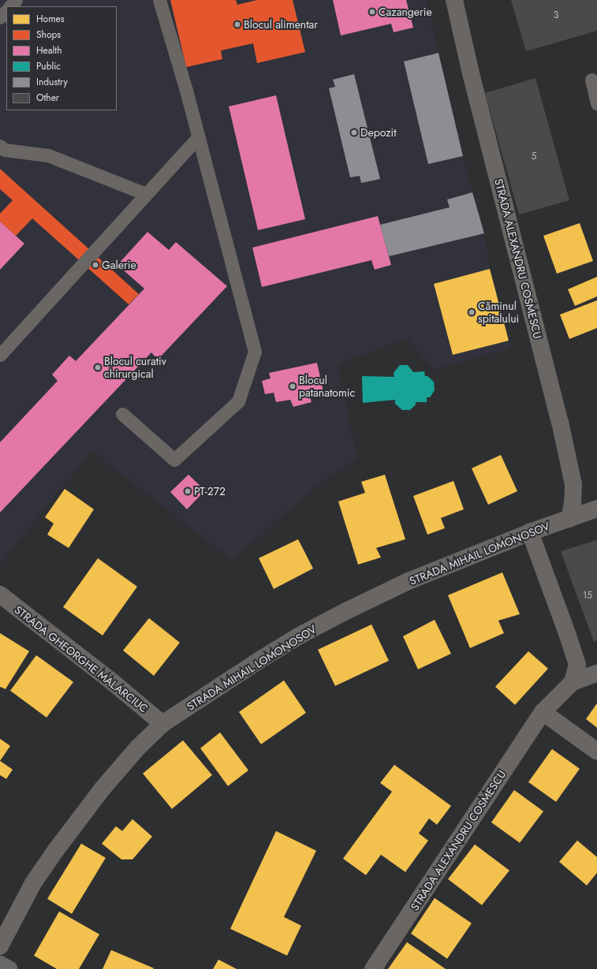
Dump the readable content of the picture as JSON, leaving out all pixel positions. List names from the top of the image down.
{
  "streets": {
    "street": ["STRADA ALEXANDRU COSMESCU", "STRADA MIHAIL LOMONOSOV", "STRADA GHEORGHE MALARCIUC"]
  },
  "crossings": [
    ["STRADA ALEXANDRU COSMESCU", "STRADA MIHAIL LOMONOSOV"],
    ["STRADA MIHAIL LOMONOSOV", "STRADA GHEORGHE MALARCIUC"]
  ],
  "places": [
    "Cazangerie",
    "Blocul alimentar",
    "Depozit",
    "Galerie",
    "Căminul spitalului",
    "Blocul curativ chirurgical",
    "Blocul patanatomic",
    "PT-272"
  ],
  "house_numbers": ["3", "5", "15"],
  "legend": [
    "Homes",
    "Shops",
    "Health",
    "Public",
    "Industry",
    "Other"
  ]
}
